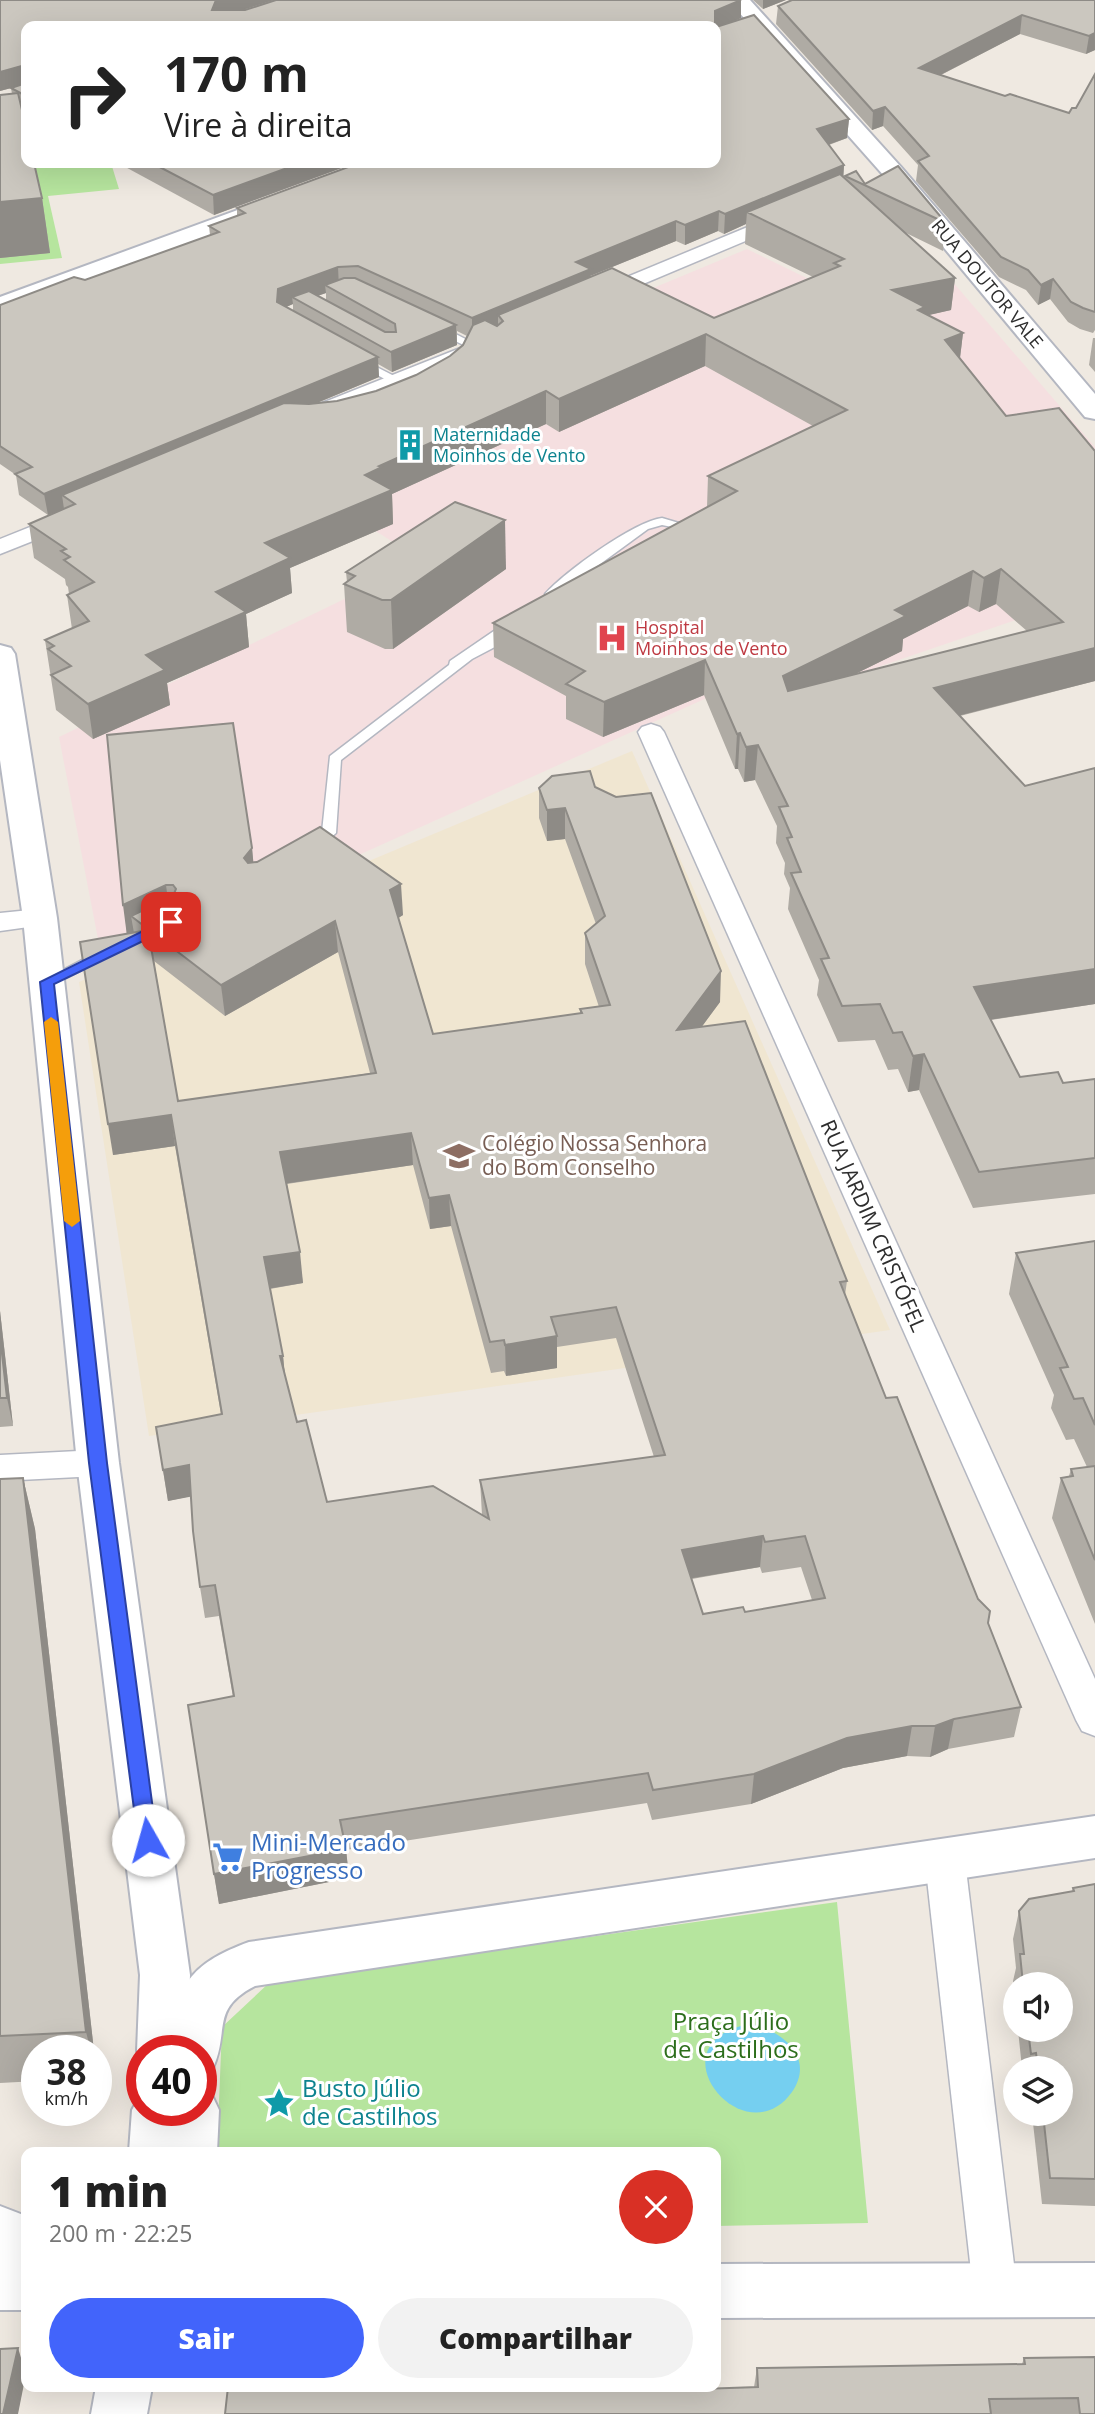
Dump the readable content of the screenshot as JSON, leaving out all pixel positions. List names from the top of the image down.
{
  "streets": {
    "street": ["RUA DOUTOR VALE", "RUA JARDIM CRISTÓFEL"]
  },
  "parks": ["Praça Júlio de Castilhos"],
  "places": {
    "building": ["Maternidade Moinhos de Vento"],
    "hospital": ["Hospital Moinhos de Vento"],
    "school or university": ["Colégio Nossa Senhora do Bom Conselho"],
    "supermarket": ["Mini-Mercado Progresso"],
    "place": ["Busto Júlio de Castilhos"]
  },
  "page": {
    "turn": ["170 m", "Vire à direita"],
    "speed": "38 km/h",
    "limit": "40",
    "heading": ["1 min", "200 m · 22:25"],
    "buttons": ["Sair", "Compartilhar"]
  }
}
